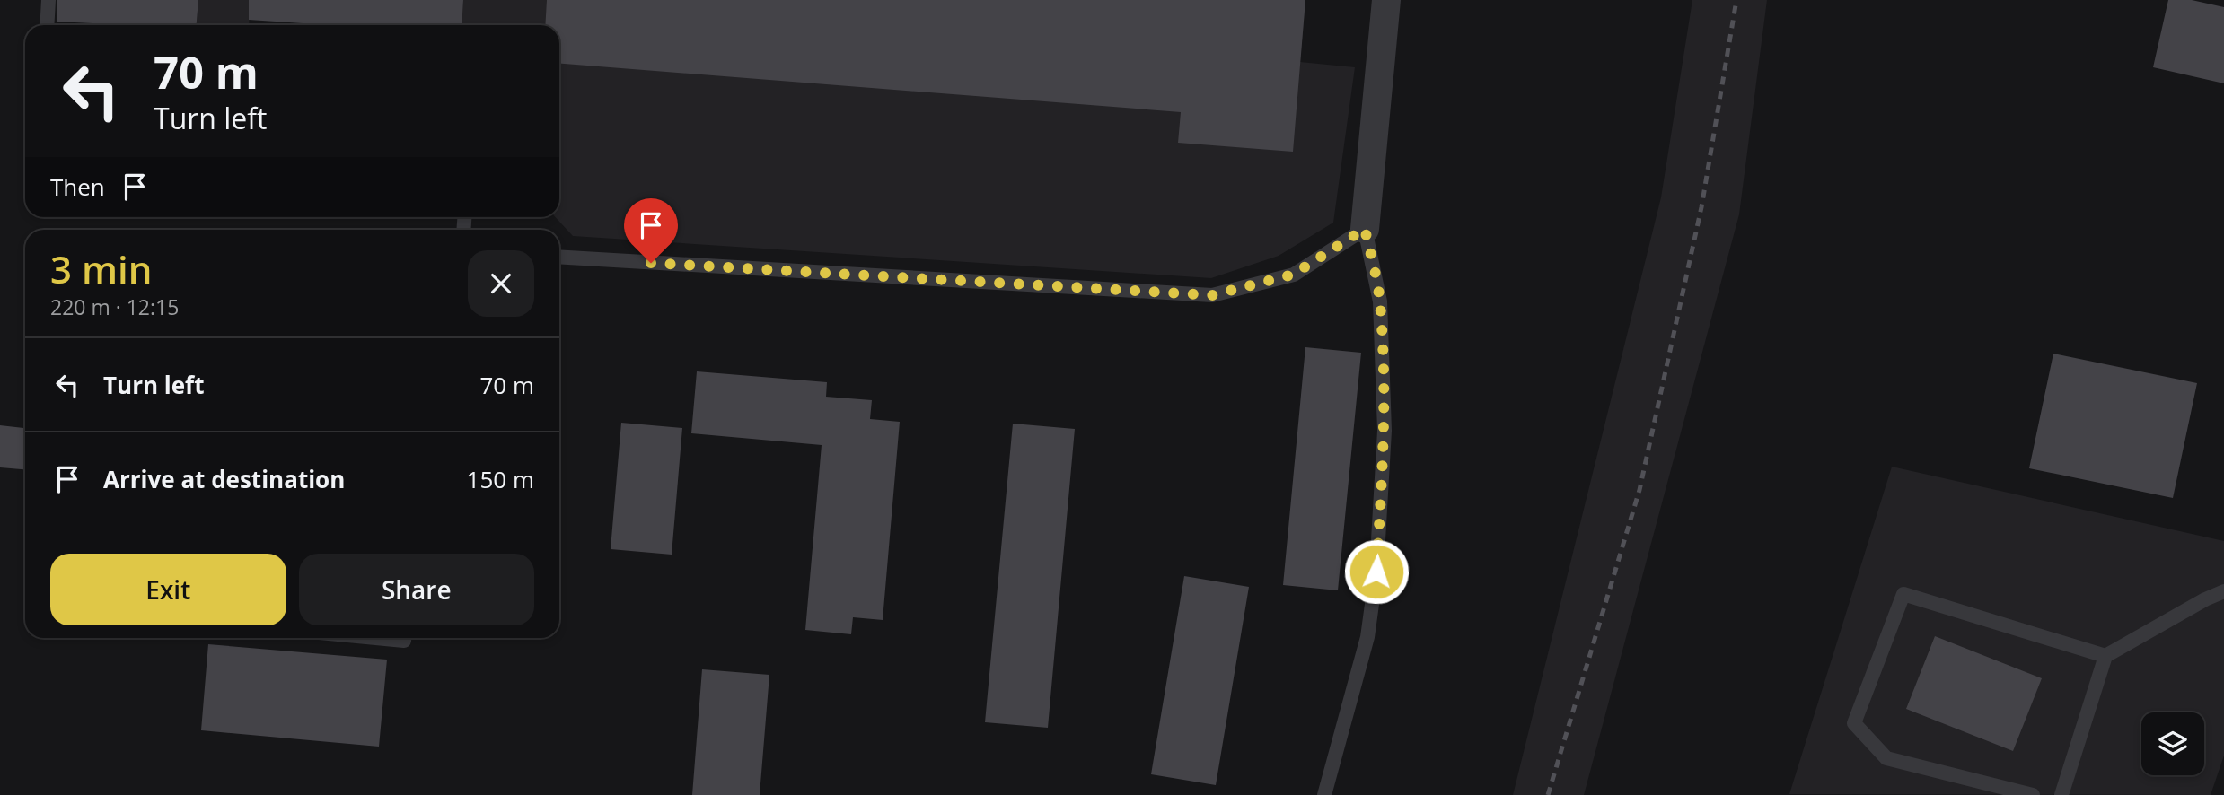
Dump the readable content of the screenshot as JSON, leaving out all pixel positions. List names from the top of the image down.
{
  "page": {
    "turn": ["70 m", "Turn left"],
    "then": "Then",
    "heading": ["3 min", "220 m · 12:15"],
    "list": [
      {
        "name": "Turn left",
        "value": "70 m"
      },
      {
        "name": "Arrive at destination",
        "value": "150 m"
      }
    ],
    "buttons": ["Exit", "Share"]
  }
}
